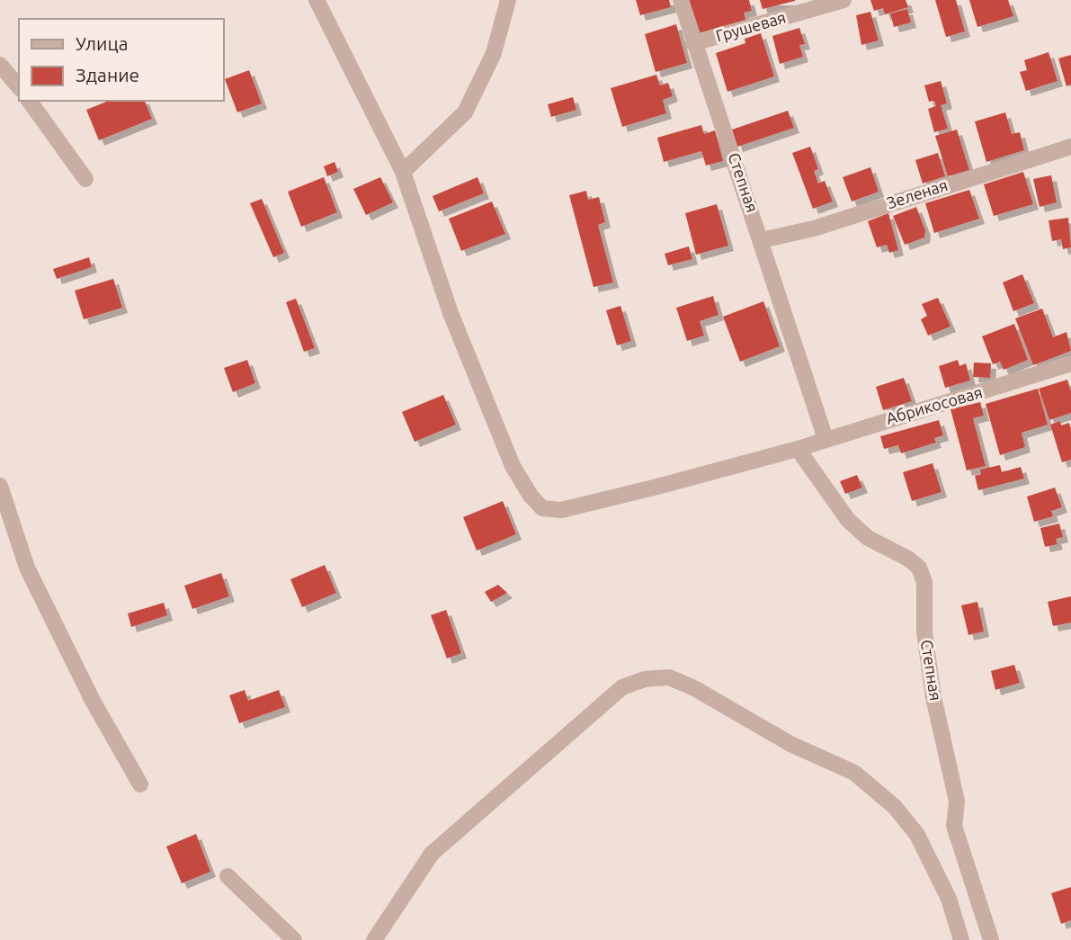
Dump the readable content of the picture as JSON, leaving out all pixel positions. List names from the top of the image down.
{
  "streets": {
    "street": [
      "Грушевая",
      "Степная",
      "Зеленая",
      "Абрикосовая"
    ]
  },
  "crossings": [
    ["Грушевая", "Степная"],
    ["Степная", "Зеленая"],
    ["Степная", "Абрикосовая"]
  ],
  "legend": ["Улица", "Здание"]
}
